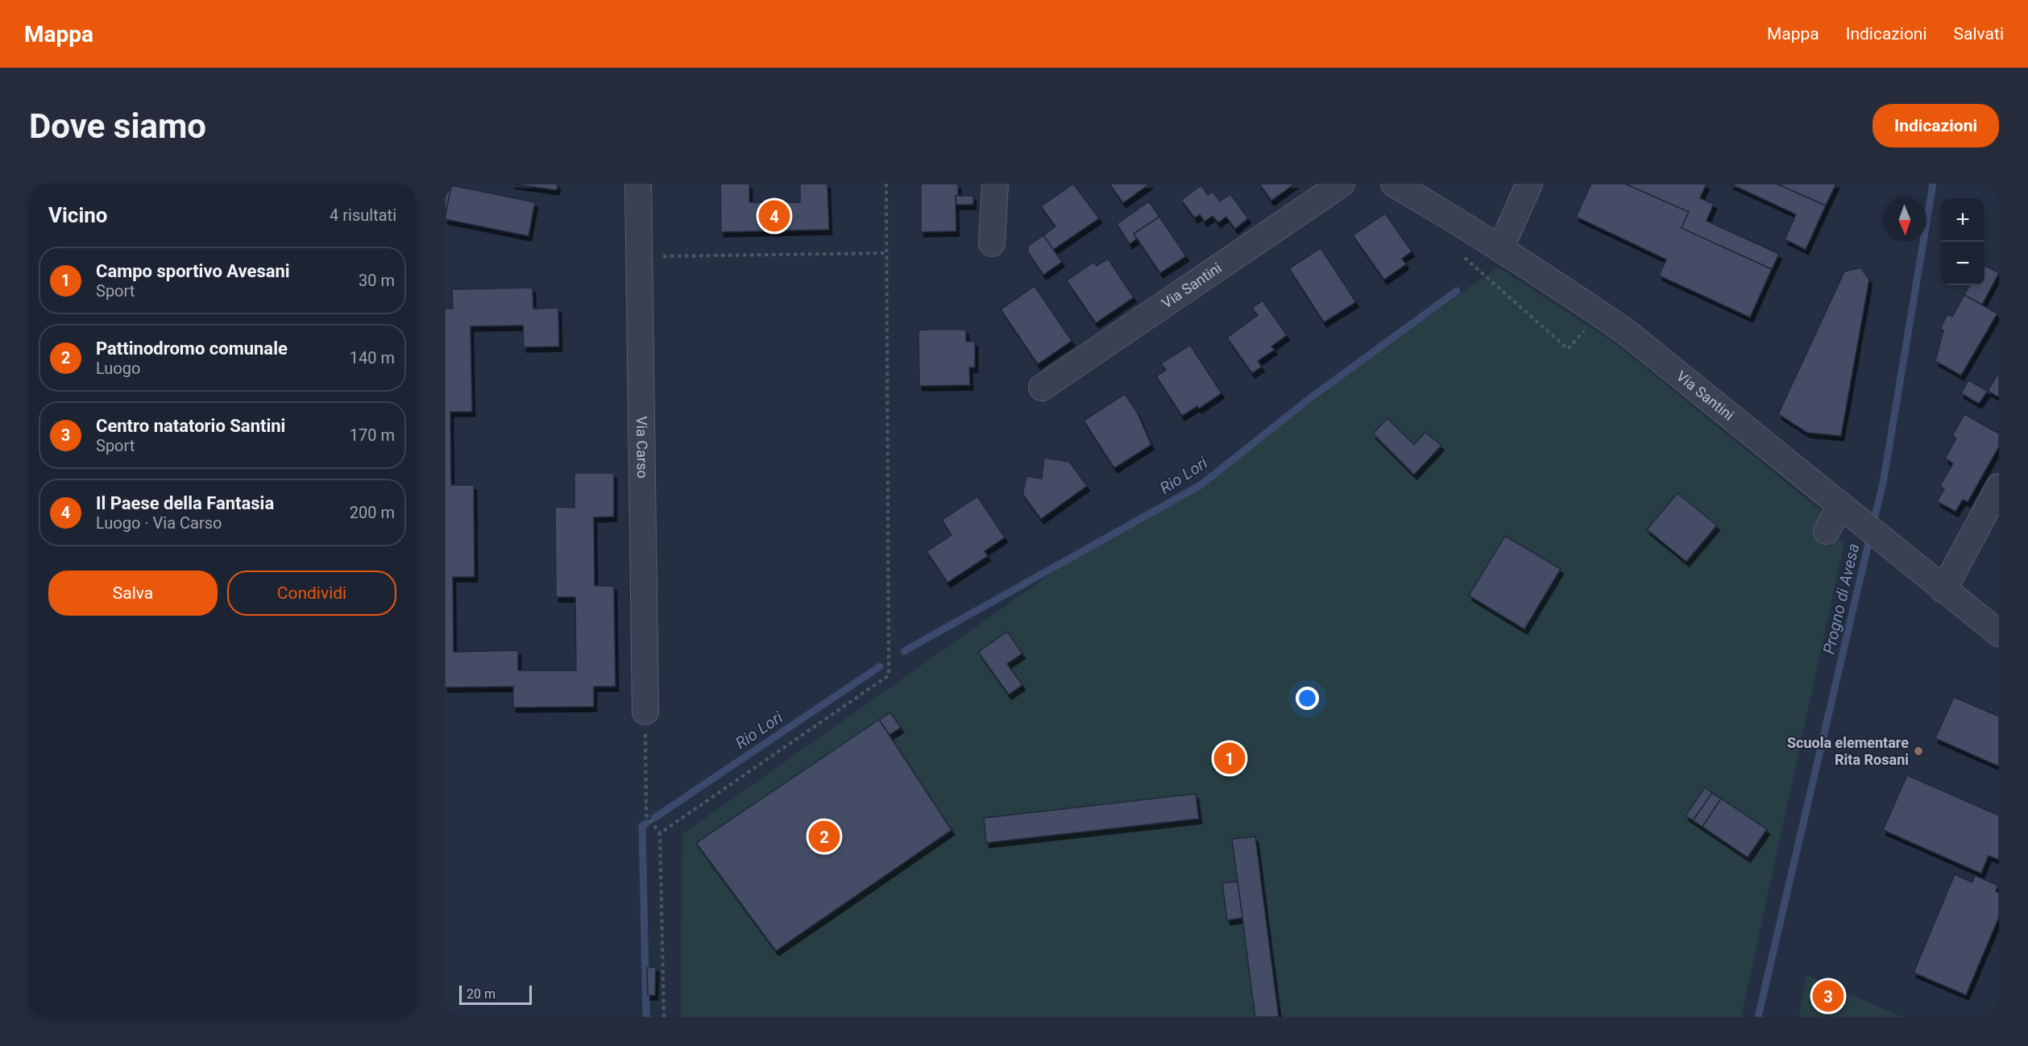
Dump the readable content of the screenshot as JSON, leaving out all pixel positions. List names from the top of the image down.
{
  "streets": {
    "street": ["Via Santini", "Via Carso"]
  },
  "water": ["Rio Lori", "Progno di Avesa"],
  "places": ["Scuola elementare Rita Rosani"],
  "scale_bar": "20 m",
  "north": "bottom",
  "page": {
    "header": "Mappa",
    "nav": ["Mappa", "Indicazioni", "Salvati"],
    "buttons": [
      "Indicazioni",
      ["Salva", "Condividi"]
    ],
    "title": "Dove siamo",
    "heading": ["Vicino", "4 risultati"],
    "map_buttons": ["+", "−"],
    "pins": [
      "4",
      "1",
      "2",
      "3"
    ],
    "list": [
      {
        "mark": "1",
        "name": "Campo sportivo Avesani",
        "note": "Sport",
        "value": "30 m"
      },
      {
        "mark": "2",
        "name": "Pattinodromo comunale",
        "note": "Luogo",
        "value": "140 m"
      },
      {
        "mark": "3",
        "name": "Centro natatorio Santini",
        "note": "Sport",
        "value": "170 m"
      },
      {
        "mark": "4",
        "name": "Il Paese della Fantasia",
        "note": "Luogo · Via Carso",
        "value": "200 m"
      }
    ],
    "scale": "20 m"
  }
}
